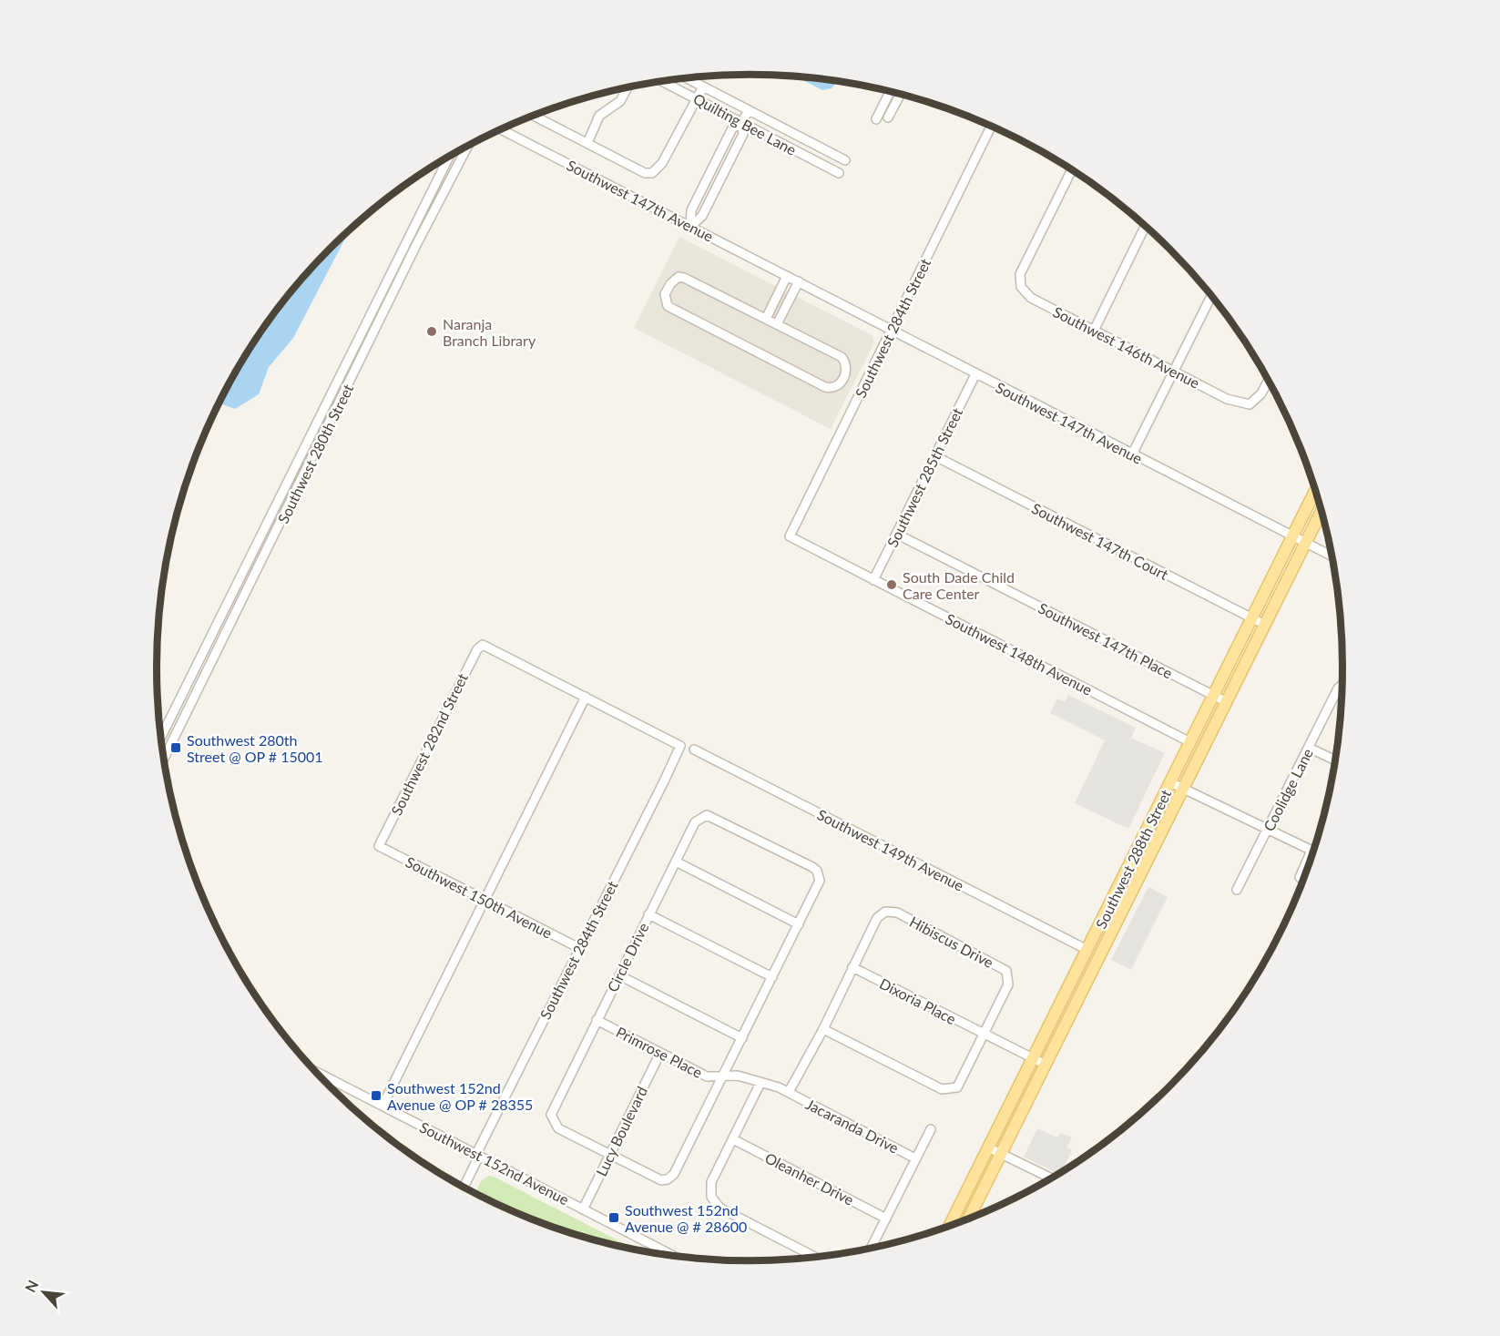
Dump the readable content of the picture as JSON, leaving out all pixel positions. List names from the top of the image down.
{
  "streets": {
    "main road": ["Southwest 288th Street"],
    "street": [
      "Quilting Bee Lane",
      "Southwest 147th Avenue",
      "Southwest 284th Street",
      "Southwest 146th Avenue",
      "Southwest 280th Street",
      "Southwest 285th Street",
      "Southwest 147th Court",
      "Southwest 147th Place",
      "Southwest 148th Avenue",
      "Southwest 282nd Street",
      "Coolidge Lane",
      "Southwest 149th Avenue",
      "Southwest 150th Avenue",
      "Hibiscus Drive",
      "Circle Drive",
      "Dixoria Place",
      "Primrose Place",
      "Jacaranda Drive",
      "Lucy Boulevard",
      "Southwest 152nd Avenue",
      "Oleanher Drive"
    ]
  },
  "crossings": [
    ["Southwest 147th Avenue", "Southwest 284th Street"],
    ["Southwest 147th Avenue", "Southwest 285th Street"],
    ["Southwest 147th Avenue", "Southwest 288th Street"],
    ["Southwest 284th Street", "Southwest 148th Avenue"],
    ["Southwest 284th Street", "Southwest 282nd Street"],
    ["Southwest 284th Street", "Southwest 150th Avenue"],
    ["Southwest 284th Street", "Southwest 152nd Avenue"],
    ["Southwest 285th Street", "Southwest 147th Court"],
    ["Southwest 285th Street", "Southwest 147th Place"],
    ["Southwest 285th Street", "Southwest 148th Avenue"],
    ["Southwest 147th Court", "Southwest 288th Street"],
    ["Southwest 147th Place", "Southwest 288th Street"],
    ["Southwest 148th Avenue", "Southwest 288th Street"],
    ["Southwest 282nd Street", "Southwest 150th Avenue"],
    ["Southwest 149th Avenue", "Southwest 288th Street"],
    ["Southwest 288th Street", "Dixoria Place"],
    ["Hibiscus Drive", "Dixoria Place"],
    ["Hibiscus Drive", "Jacaranda Drive"],
    ["Circle Drive", "Primrose Place"],
    ["Circle Drive", "Lucy Boulevard"],
    ["Primrose Place", "Lucy Boulevard"],
    ["Lucy Boulevard", "Southwest 152nd Avenue"]
  ],
  "places": {
    "other": ["Naranja Branch Library", "South Dade Child Care Center"],
    "transit": ["Southwest 280th Street @ OP # 15001", "Southwest 152nd Avenue @ OP # 28355", "Southwest 152nd Avenue @ # 28600"]
  },
  "north": "top left"
}
